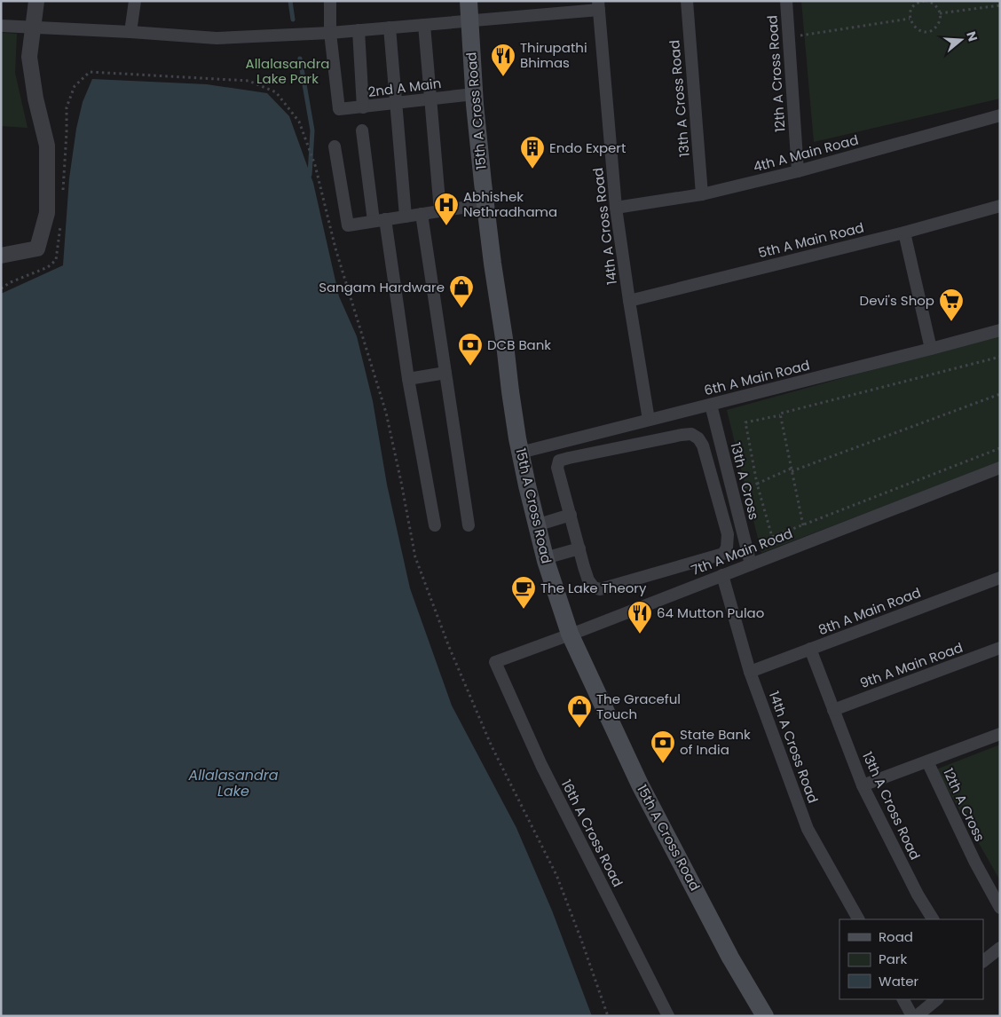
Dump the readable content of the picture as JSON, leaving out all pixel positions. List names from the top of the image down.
{
  "streets": {
    "main road": ["15th A Cross Road"],
    "street": [
      "12th A Cross Road",
      "2nd A Main",
      "13th A Cross Road",
      "4th A Main Road",
      "14th A Cross Road",
      "5th A Main Road",
      "6th A Main Road",
      "13th A Cross",
      "7th A Main Road",
      "8th A Main Road",
      "9th A Main Road",
      "12th A Cross",
      "16th A Cross Road"
    ]
  },
  "crossings": [
    ["12th A Cross Road", "4th A Main Road"],
    ["2nd A Main", "15th A Cross Road"],
    ["13th A Cross Road", "4th A Main Road"],
    ["13th A Cross Road", "8th A Main Road"],
    ["13th A Cross Road", "9th A Main Road"],
    ["15th A Cross Road", "6th A Main Road"],
    ["15th A Cross Road", "7th A Main Road"],
    ["4th A Main Road", "14th A Cross Road"],
    ["14th A Cross Road", "5th A Main Road"],
    ["14th A Cross Road", "6th A Main Road"],
    ["14th A Cross Road", "7th A Main Road"],
    ["14th A Cross Road", "8th A Main Road"],
    ["6th A Main Road", "13th A Cross"],
    ["13th A Cross", "7th A Main Road"],
    ["7th A Main Road", "16th A Cross Road"]
  ],
  "water": ["Allalasandra Lake"],
  "parks": ["Allalasandra Lake Park"],
  "places": {
    "restaurant": ["Thirupathi Bhimas", "64 Mutton Pulao"],
    "building": ["Endo Expert"],
    "hospital": ["Abhishek Nethradhama"],
    "shop": ["Sangam Hardware", "The Graceful Touch"],
    "supermarket": ["Devi's Shop"],
    "bank": ["DCB Bank", "State Bank of India"],
    "cafe": ["The Lake Theory"]
  },
  "legend": ["Road", "Park", "Water"],
  "north": "right"
}
